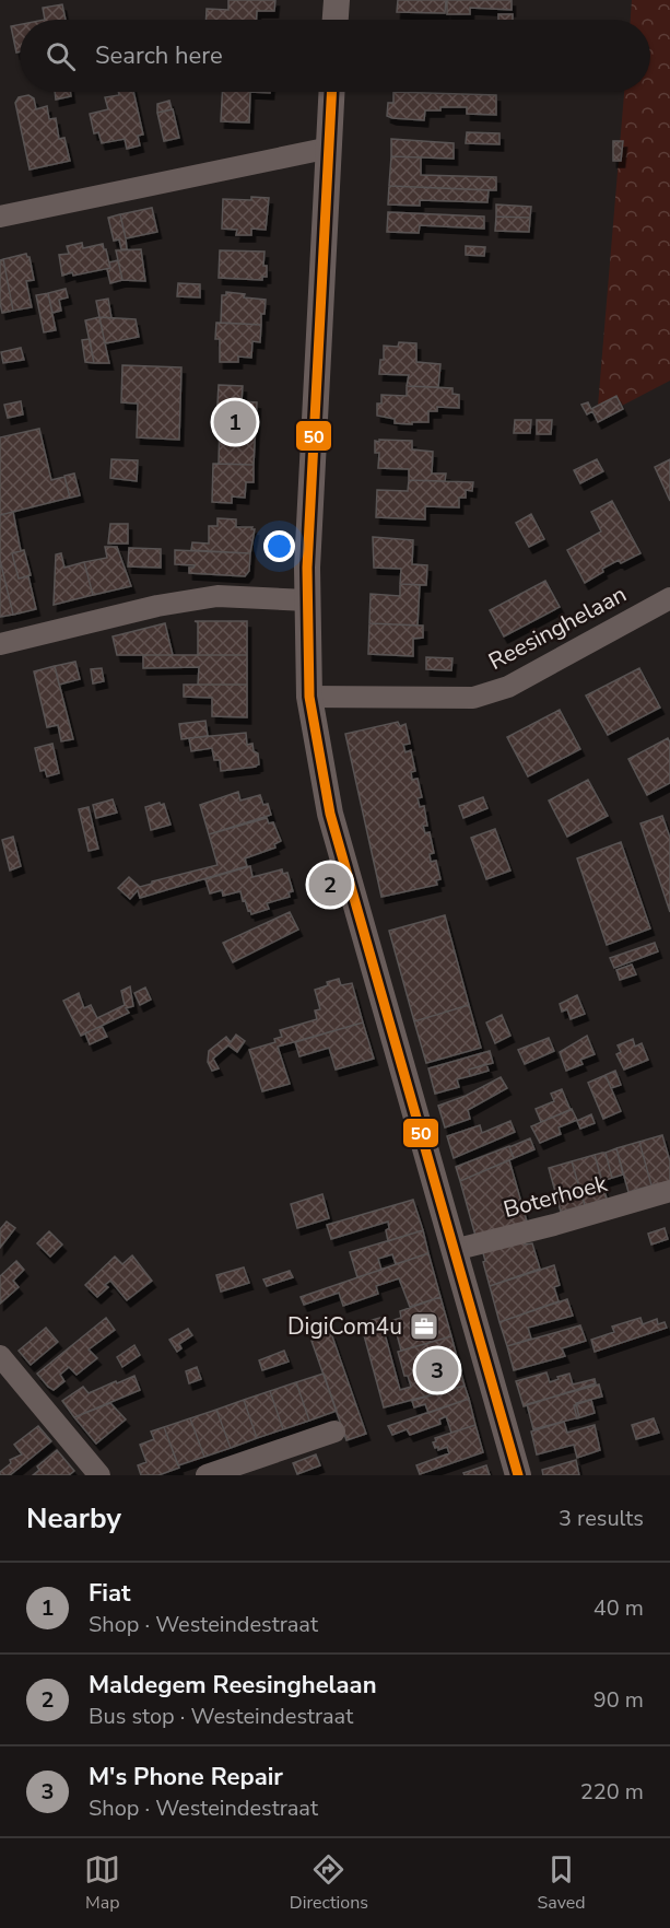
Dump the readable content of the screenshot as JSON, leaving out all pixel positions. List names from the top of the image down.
{
  "streets": {
    "street": ["Reesinghelaan", "Boterhoek"]
  },
  "places": {
    "office": ["DigiCom4u"]
  },
  "lines": ["transit line 50"],
  "page": {
    "search": "Search here",
    "pins": ["1", "2", "3"],
    "heading": ["Nearby", "3 results"],
    "list": [
      {
        "mark": "1",
        "name": "Fiat",
        "note": "Shop · Westeindestraat",
        "value": "40 m"
      },
      {
        "mark": "2",
        "name": "Maldegem Reesinghelaan",
        "note": "Bus stop · Westeindestraat",
        "value": "90 m"
      },
      {
        "mark": "3",
        "name": "M's Phone Repair",
        "note": "Shop · Westeindestraat",
        "value": "220 m"
      }
    ],
    "nav": ["Map", "Directions", "Saved"]
  }
}
